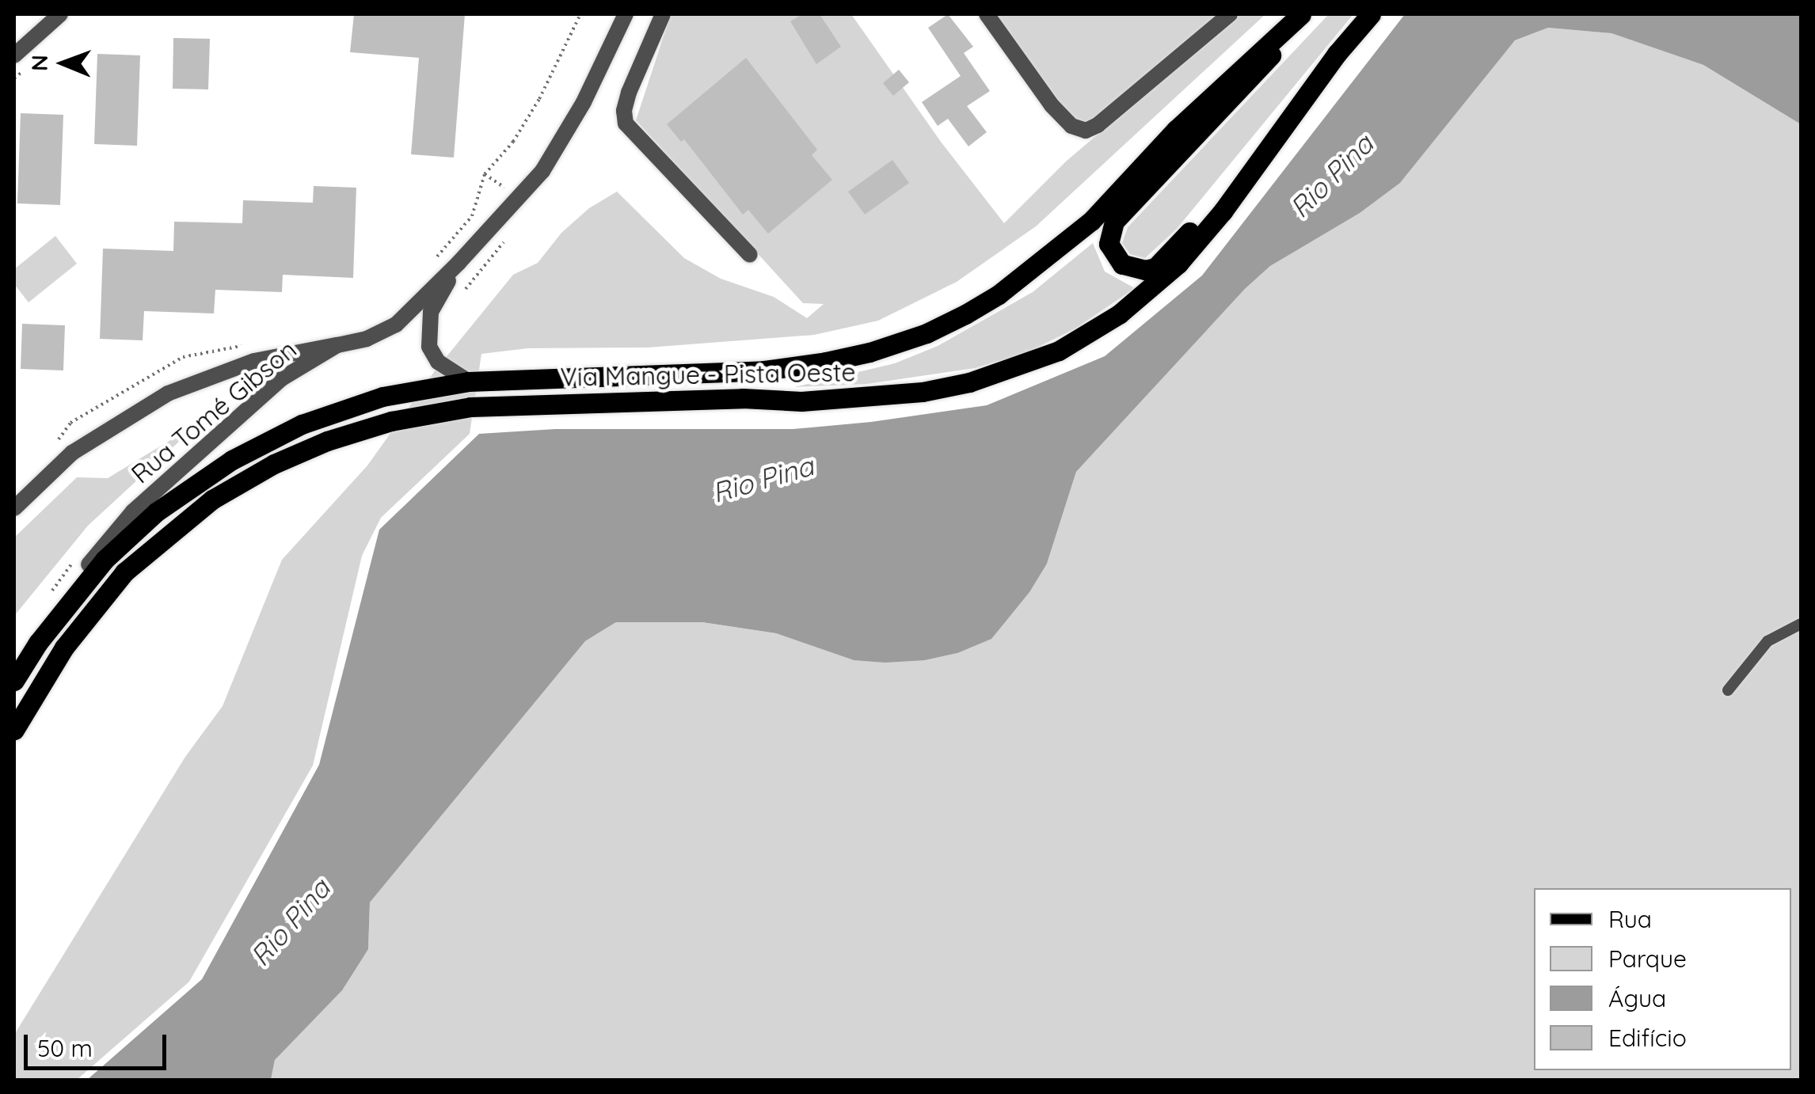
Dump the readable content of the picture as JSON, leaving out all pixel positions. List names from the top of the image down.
{
  "streets": {
    "main road": ["Via Mangue - Pista Oeste"],
    "street": ["Rua Tomé Gibson"]
  },
  "water": ["Rio Pina"],
  "legend": [
    "Rua",
    "Parque",
    "Água",
    "Edifício"
  ],
  "scale_bar": "50 m",
  "north": "left"
}
